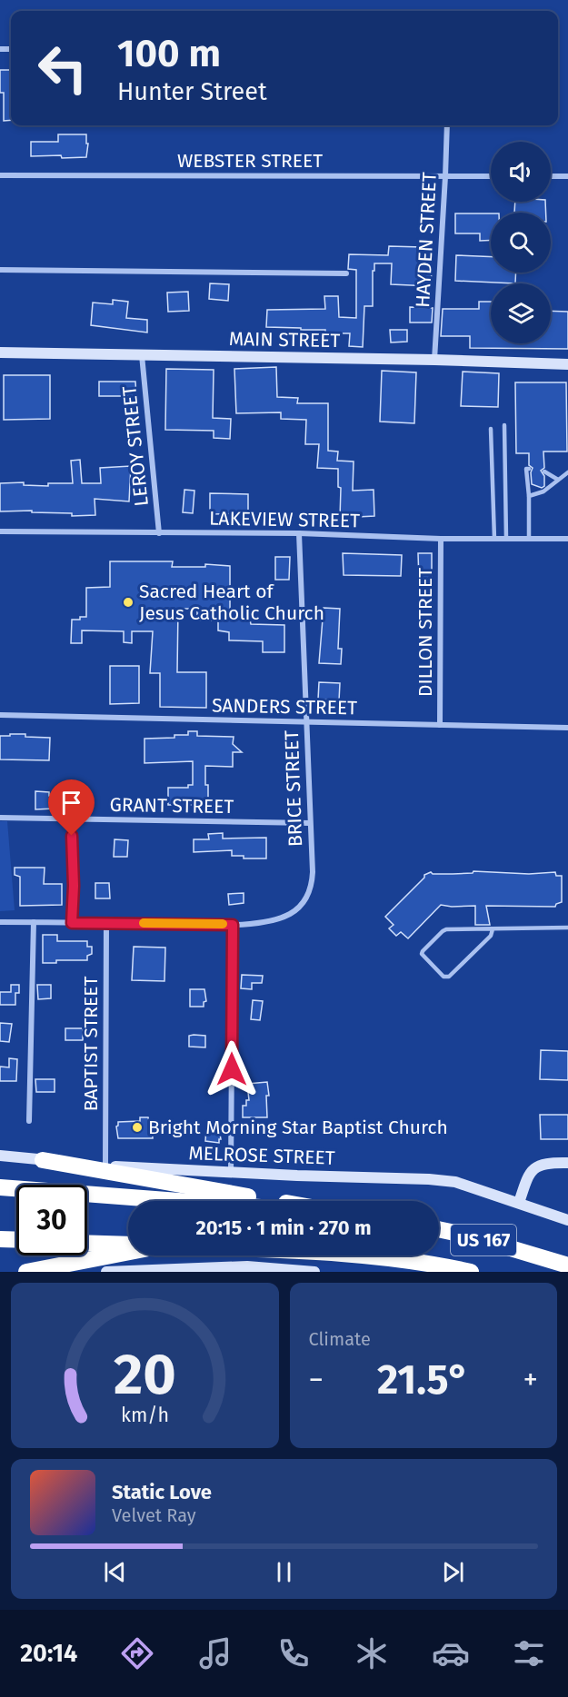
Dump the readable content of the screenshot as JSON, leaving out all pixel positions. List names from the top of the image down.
{
  "streets": {
    "highway": ["US 167"],
    "main road": ["MAIN STREET", "MELROSE STREET"],
    "street": [
      "WEBSTER STREET",
      "HAYDEN STREET",
      "LEROY STREET",
      "LAKEVIEW STREET",
      "DILLON STREET",
      "SANDERS STREET",
      "BRICE STREET",
      "GRANT STREET",
      "BAPTIST STREET"
    ]
  },
  "crossings": [
    ["WEBSTER STREET", "HAYDEN STREET"],
    ["HAYDEN STREET", "MAIN STREET"],
    ["MAIN STREET", "LEROY STREET"],
    ["LEROY STREET", "LAKEVIEW STREET"],
    ["LAKEVIEW STREET", "DILLON STREET"],
    ["LAKEVIEW STREET", "BRICE STREET"],
    ["DILLON STREET", "SANDERS STREET"],
    ["SANDERS STREET", "BRICE STREET"],
    ["BRICE STREET", "GRANT STREET"],
    ["BAPTIST STREET", "MELROSE STREET"]
  ],
  "places": ["Sacred Heart of Jesus Catholic Church", "Bright Morning Star Baptist Church"],
  "page": {
    "turn": ["100 m", "Hunter Street"],
    "limit": "30",
    "trip": "20:15 · 1 min · 270 m",
    "tile": "Climate",
    "heat": ["−", "21.5°", "+"],
    "song": ["Static Love", "Velvet Ray"],
    "tabs": "20:14",
    "gauge": ["20", "km/h"]
  }
}
